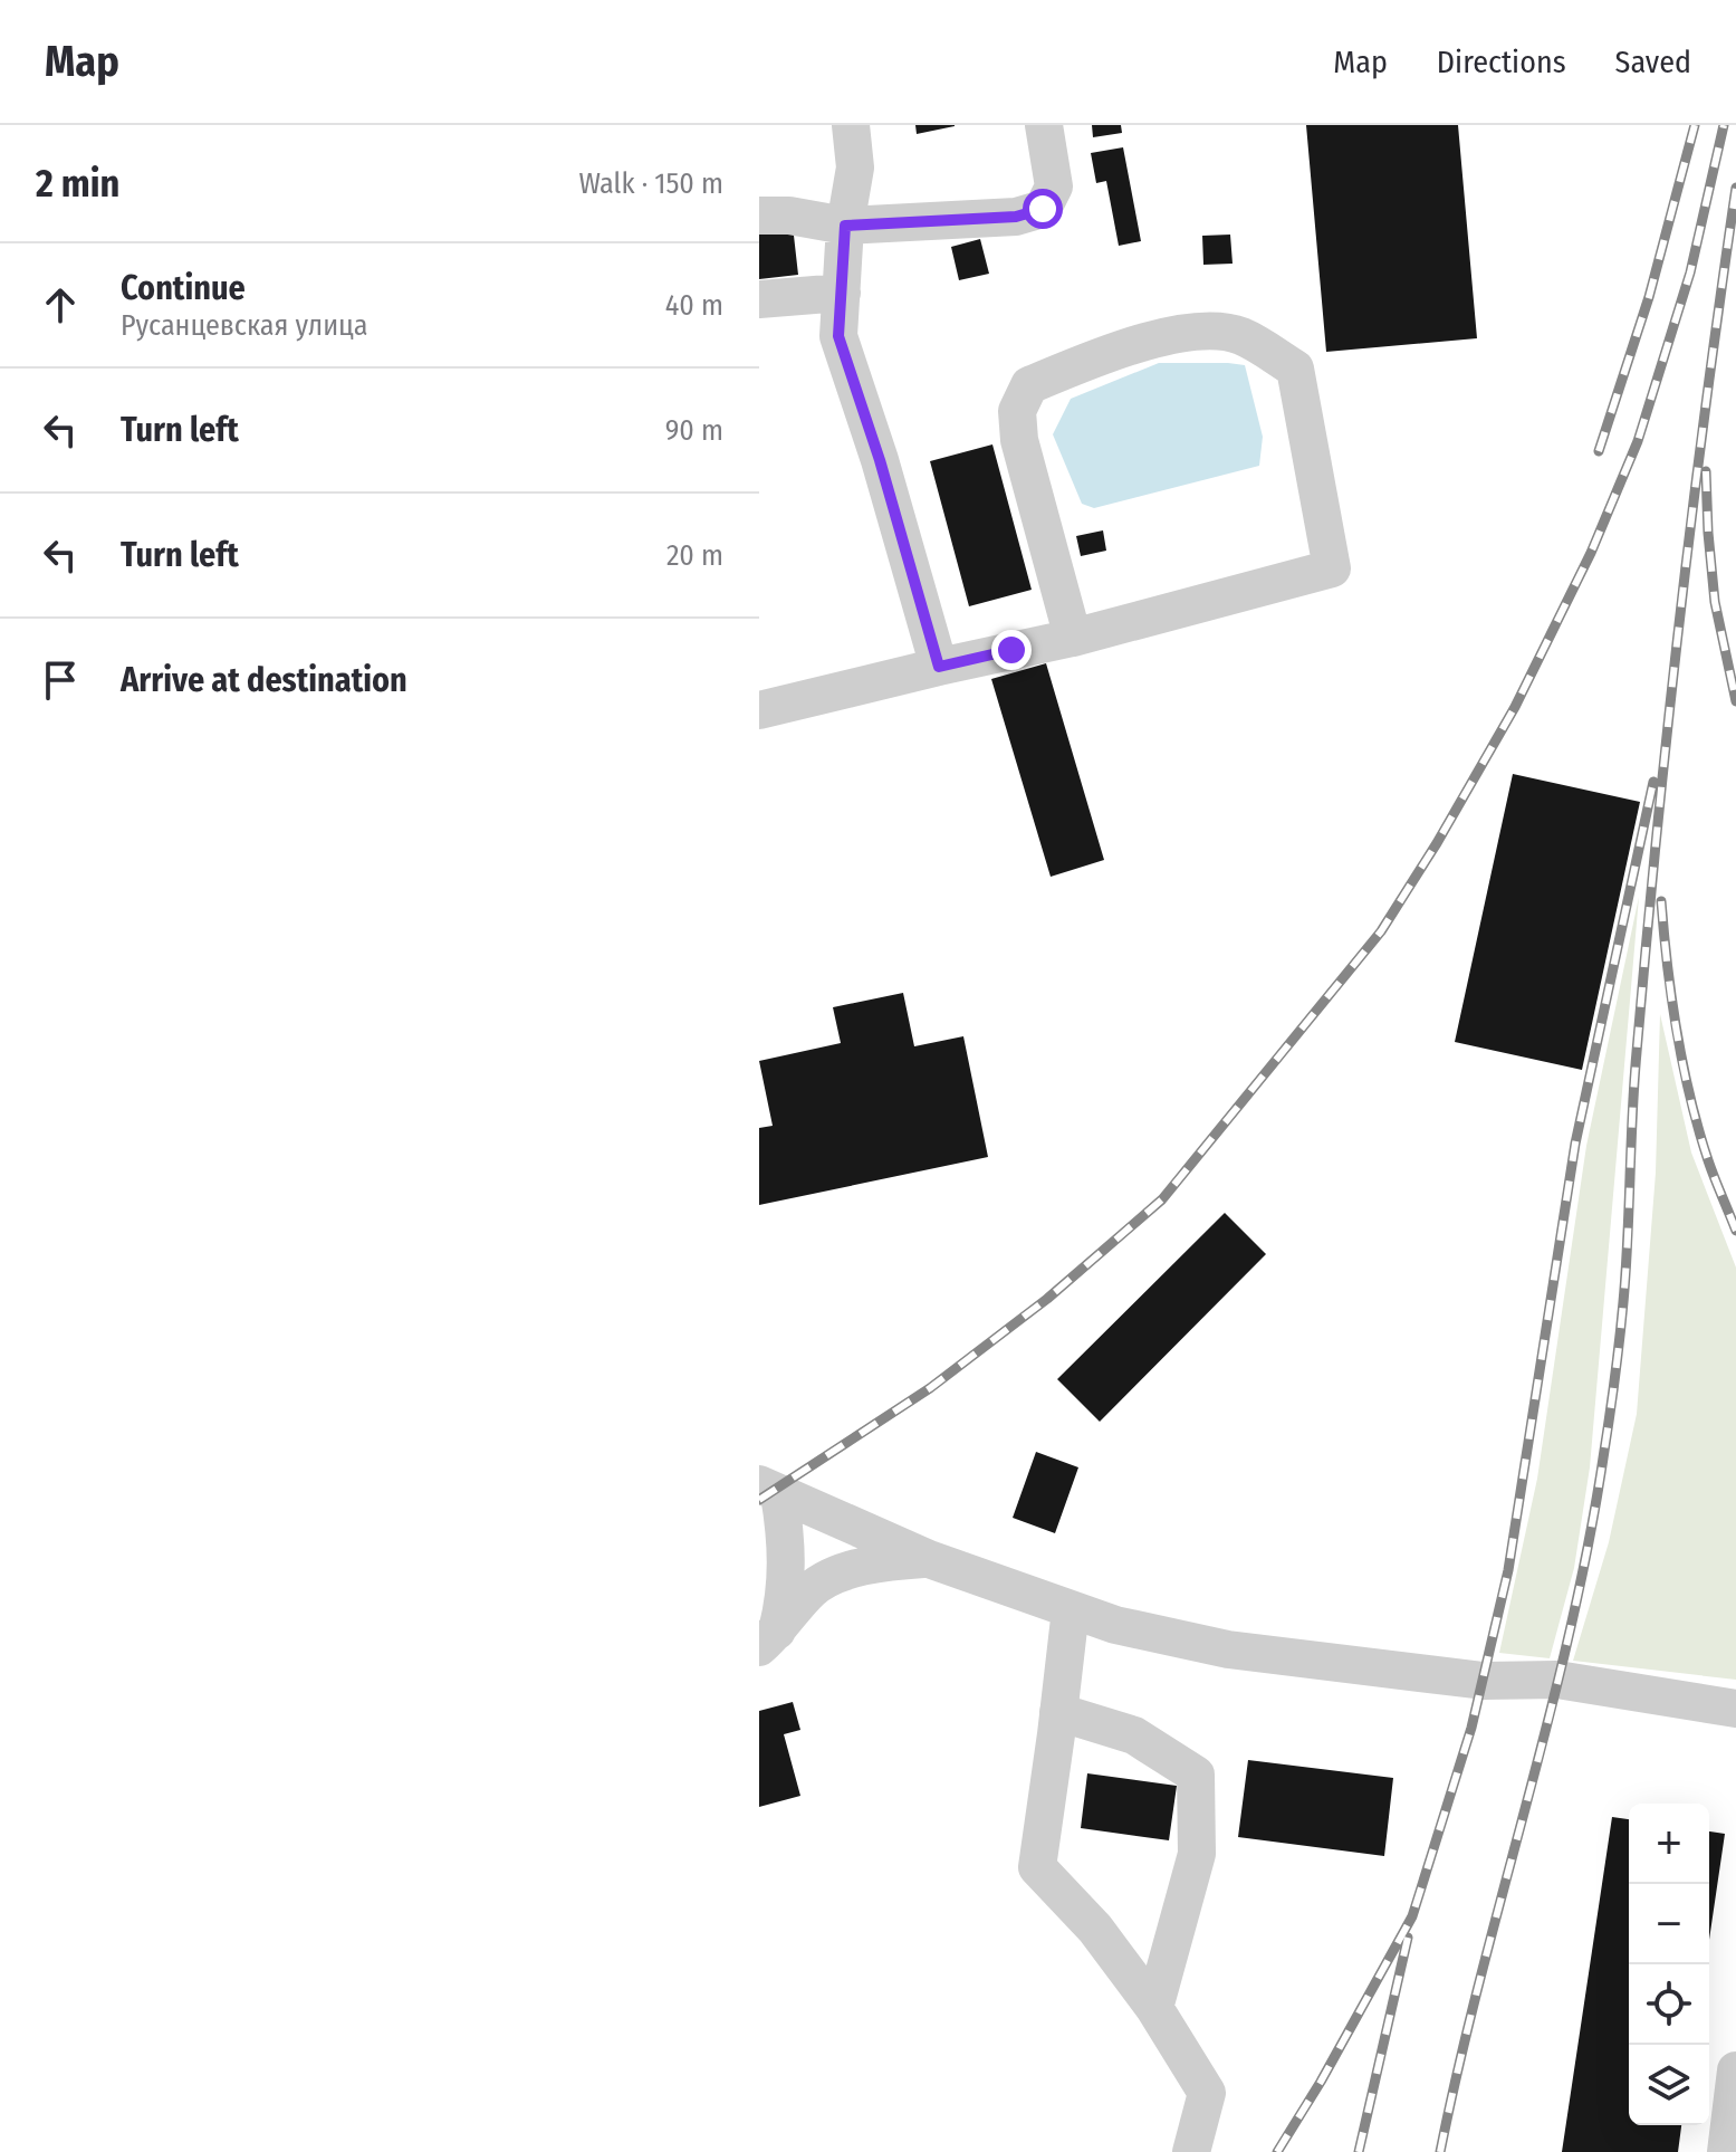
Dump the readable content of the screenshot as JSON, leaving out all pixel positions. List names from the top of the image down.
{
  "page": {
    "header": "Map",
    "nav": ["Map", "Directions", "Saved"],
    "heading": ["2 min", "Walk · 150 m"],
    "list": [
      ["Continue", "Русанцевская улица", "40 m"],
      ["Turn left", "90 m"],
      ["Turn left", "20 m"],
      "Arrive at destination"
    ],
    "map_buttons": ["+", "−"]
  }
}
